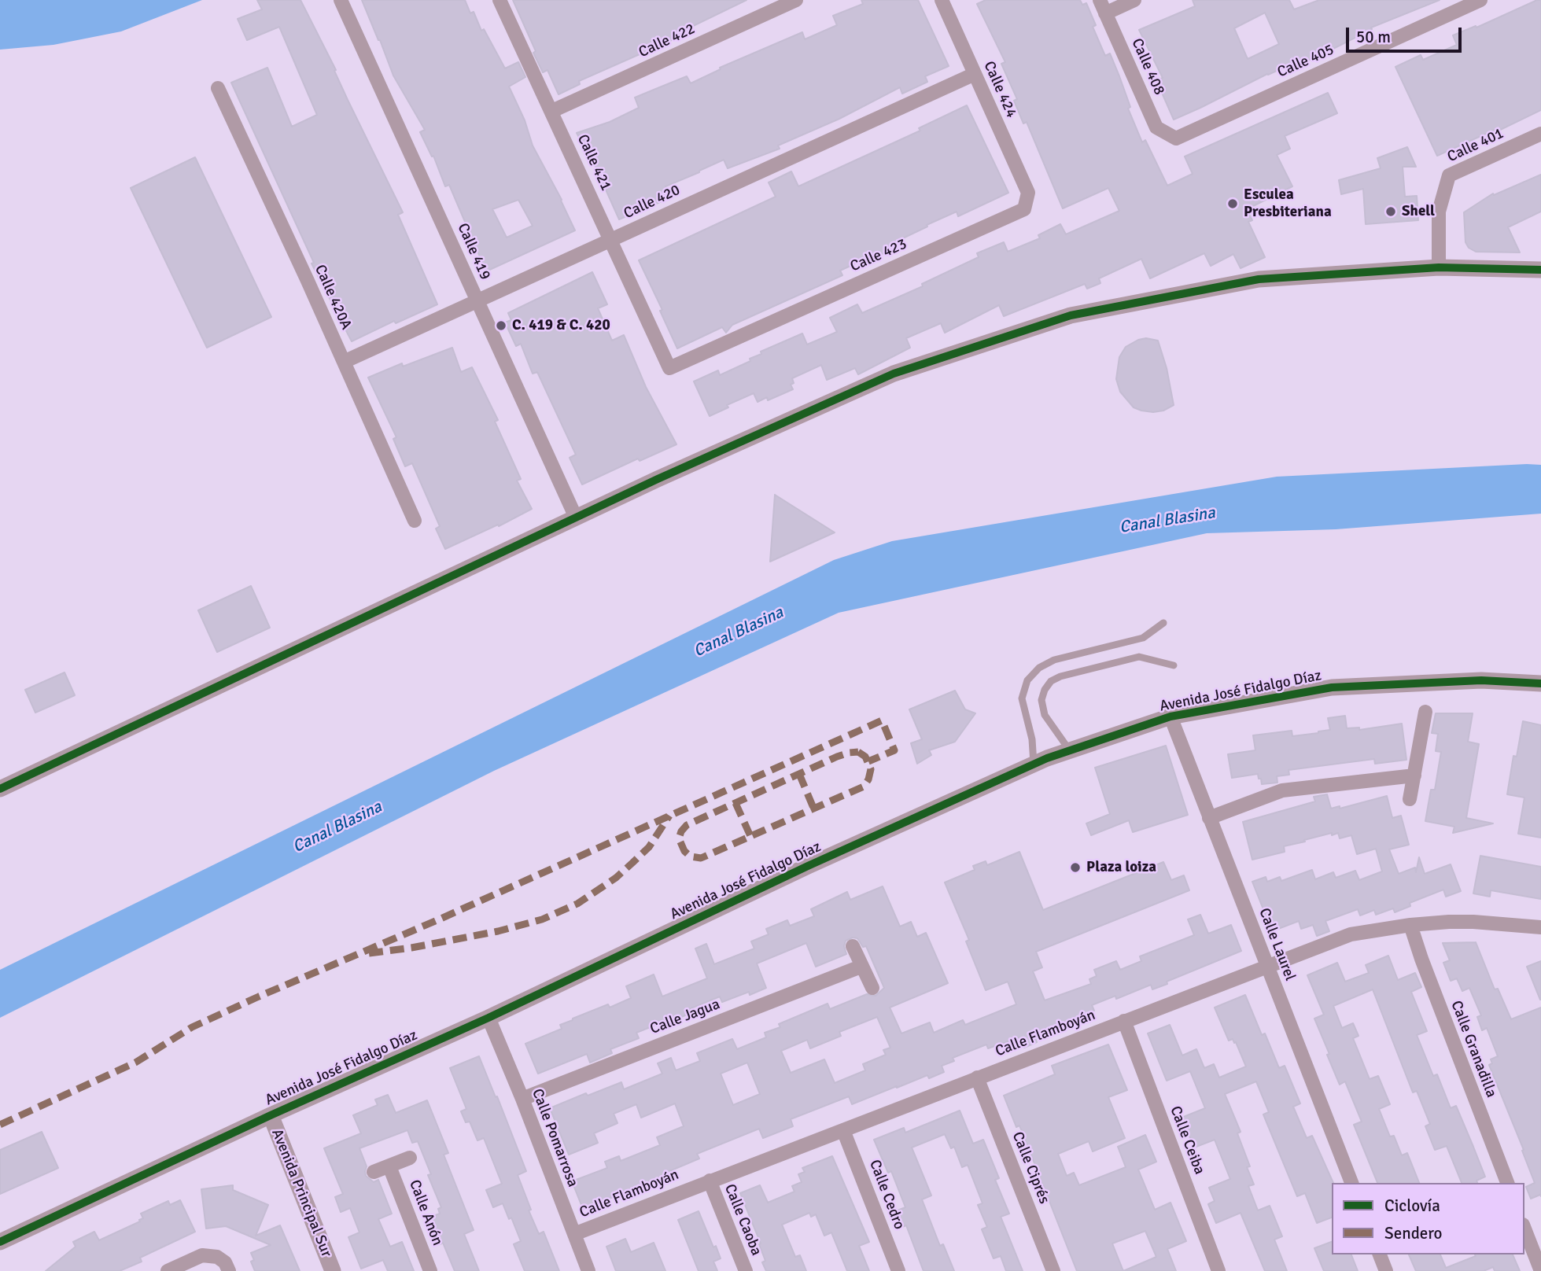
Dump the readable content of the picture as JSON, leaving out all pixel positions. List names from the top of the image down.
{
  "streets": {
    "street": [
      "Calle 422",
      "Calle 405",
      "Calle 408",
      "Calle 424",
      "Calle 401",
      "Calle 421",
      "Calle 420",
      "Calle 419",
      "Calle 423",
      "Calle 420A",
      "Avenida José Fidalgo Díaz",
      "Calle Laurel",
      "Calle Jagua",
      "Calle Flamboyán",
      "Calle Granadilla",
      "Calle Pomarrosa",
      "Calle Ceiba",
      "Calle Ciprés",
      "Avenida Principal Sur",
      "Calle Cedro",
      "Calle Anón",
      "Calle Caoba"
    ]
  },
  "crossings": [
    ["Calle 422", "Calle 421"],
    ["Calle 405", "Calle 408"],
    ["Calle 424", "Calle 420"],
    ["Calle 424", "Calle 423"],
    ["Calle 421", "Calle 420"],
    ["Calle 421", "Calle 423"],
    ["Calle 420", "Calle 419"],
    ["Calle 420", "Calle 420A"],
    ["Avenida José Fidalgo Díaz", "Calle Laurel"],
    ["Avenida José Fidalgo Díaz", "Calle Pomarrosa"],
    ["Avenida José Fidalgo Díaz", "Avenida Principal Sur"],
    ["Calle Laurel", "Calle Flamboyán"],
    ["Calle Jagua", "Calle Pomarrosa"],
    ["Calle Flamboyán", "Calle Granadilla"],
    ["Calle Flamboyán", "Calle Pomarrosa"],
    ["Calle Flamboyán", "Calle Ceiba"],
    ["Calle Flamboyán", "Calle Ciprés"],
    ["Calle Flamboyán", "Calle Cedro"],
    ["Calle Flamboyán", "Calle Caoba"]
  ],
  "water": ["Canal Blasina"],
  "places": [
    "Esculea Presbiteriana",
    "Shell",
    "C. 419 & C. 420",
    "Plaza loiza"
  ],
  "legend": ["Ciclovía", "Sendero"],
  "scale_bar": "50 m"
}
